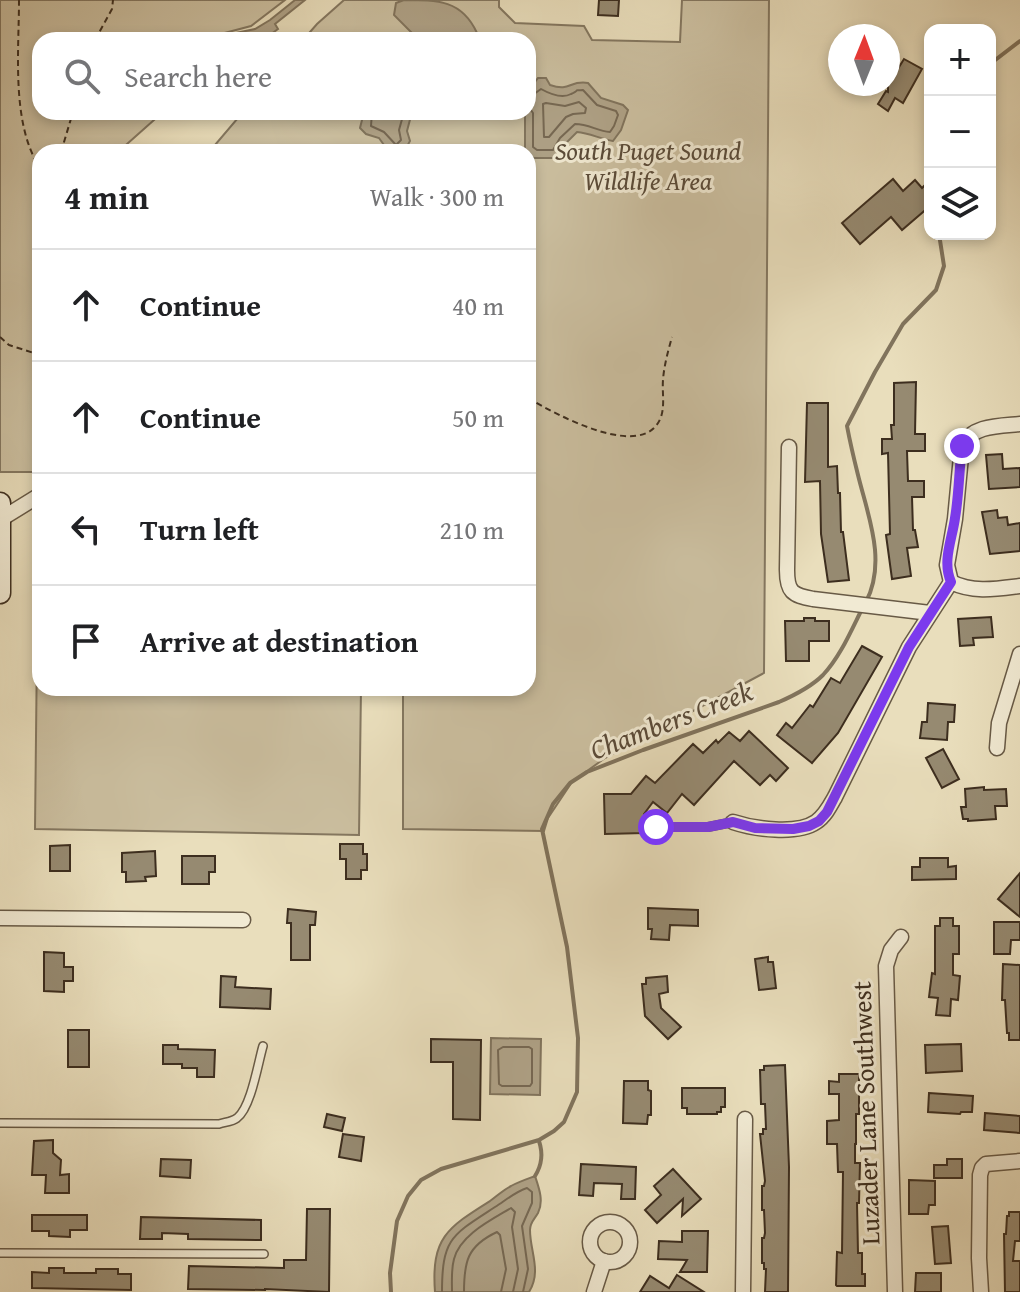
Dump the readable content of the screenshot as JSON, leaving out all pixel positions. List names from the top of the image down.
{
  "streets": {
    "street": ["Luzader Lane Southwest"]
  },
  "water": ["Chambers Creek"],
  "parks": ["South Puget Sound Wildlife Area"],
  "north": "top",
  "page": {
    "map_buttons": ["+", "−"],
    "search": "Search here",
    "heading": ["4 min", "Walk · 300 m"],
    "list": [
      ["Continue", "40 m"],
      ["Continue", "50 m"],
      ["Turn left", "210 m"],
      "Arrive at destination"
    ]
  }
}
